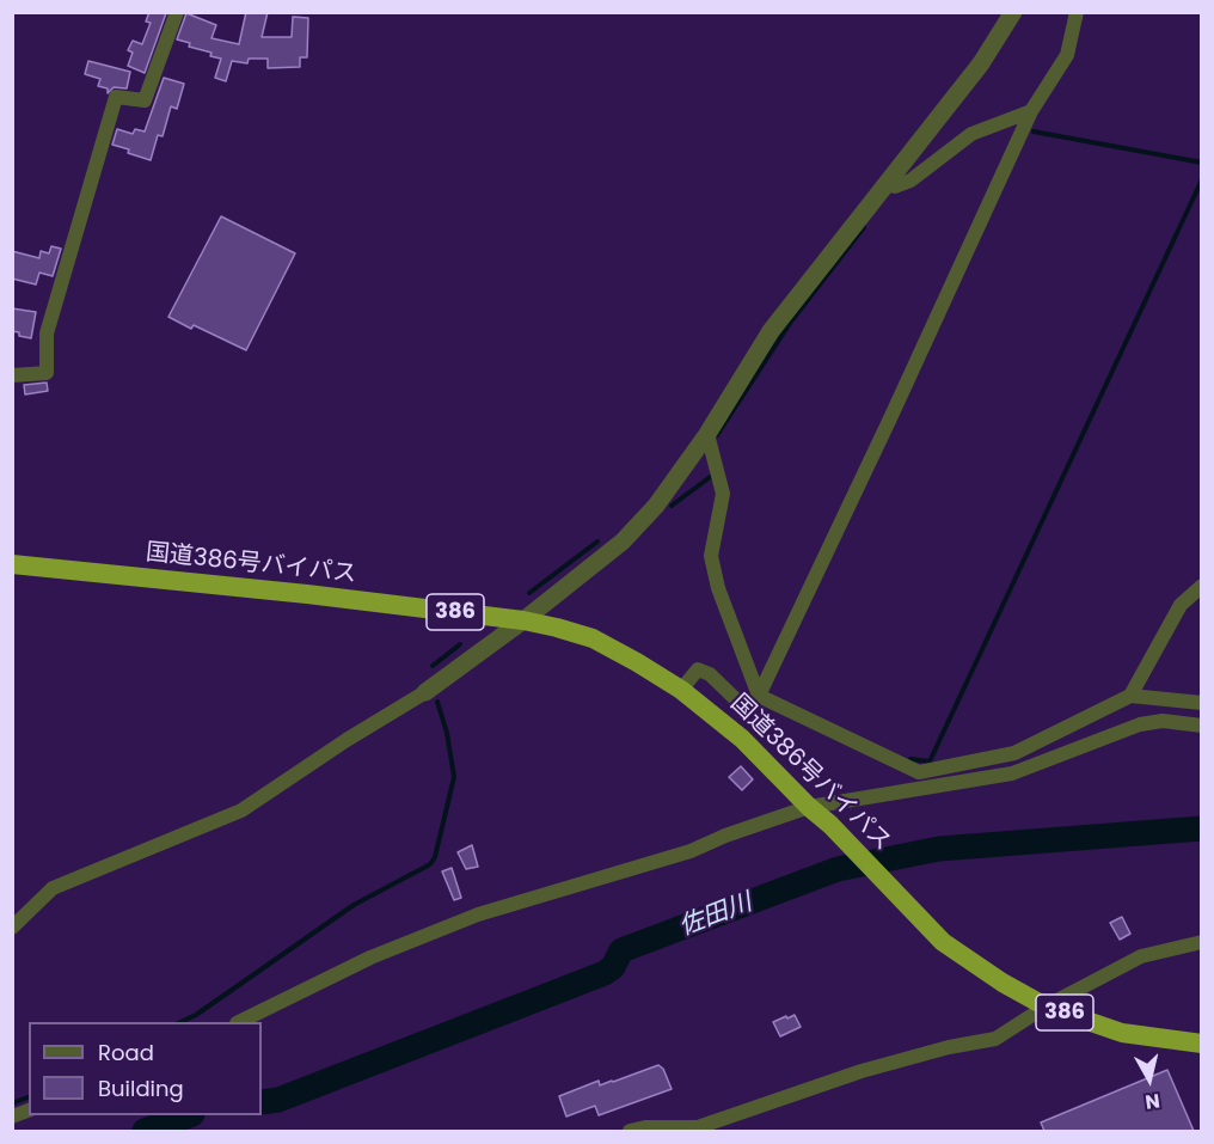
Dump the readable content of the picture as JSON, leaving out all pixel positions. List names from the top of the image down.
{
  "streets": {
    "highway": ["国道386号バイパス", "386"]
  },
  "water": ["佐田川"],
  "legend": ["Road", "Building"],
  "north": "bottom"
}
